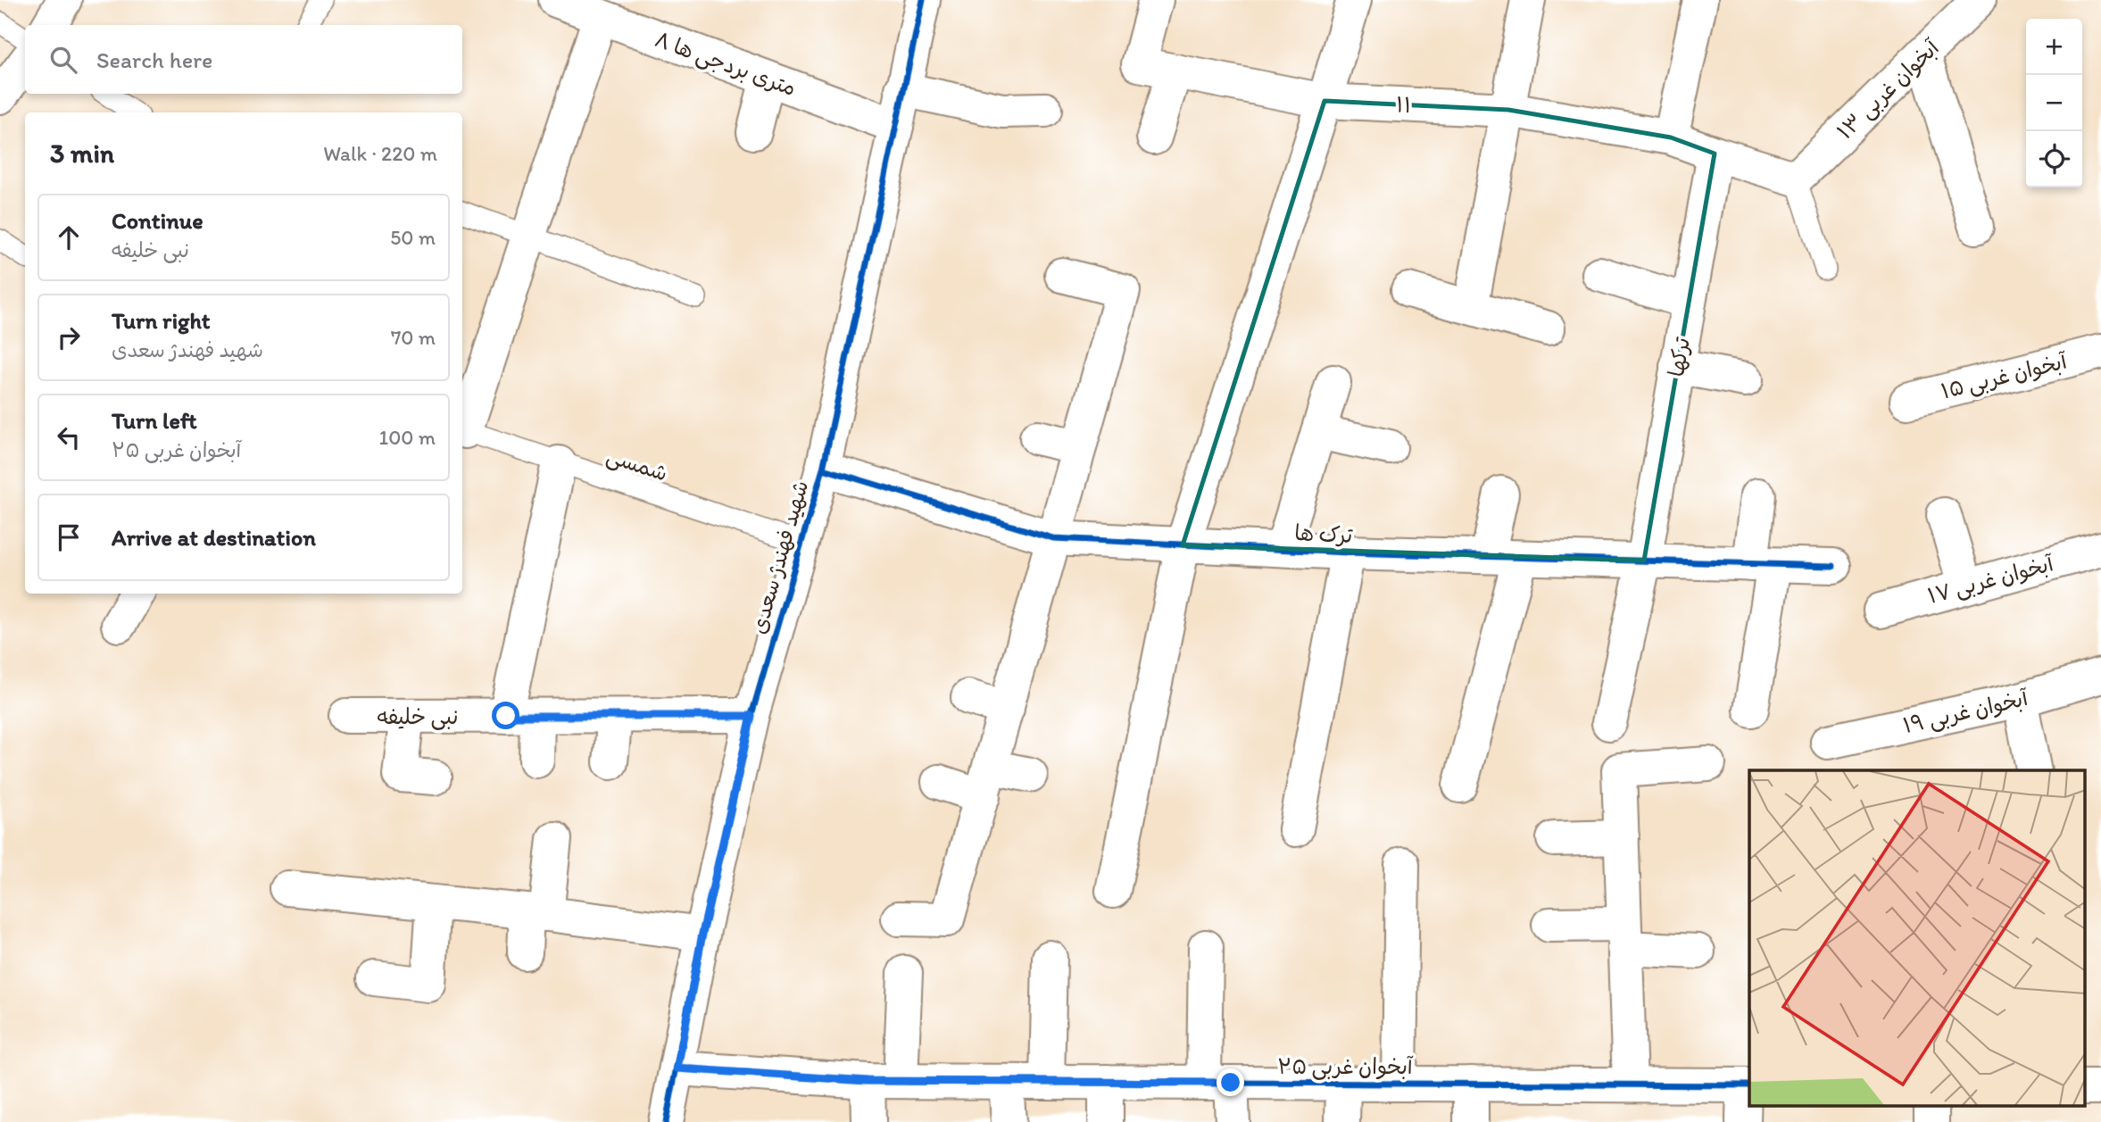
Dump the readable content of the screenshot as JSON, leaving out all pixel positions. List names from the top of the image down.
{
  "streets": {
    "street": [
      "۸ متری بردجی ها",
      "آبخوان غربی ۱۳",
      "۱۱",
      "ترکها",
      "آبخوان غربی ۱۵",
      "ترک ها",
      "شهید فهندژ سعدی",
      "آبخوان غربی ۱۷",
      "آبخوان غربی ۱۹",
      "نبی خلیفه",
      "آبخوان غربی ۲۵"
    ],
    "lane": ["شمسی"]
  },
  "crossings": [
    ["۸ متری بردجی ها", "شهید فهندژ سعدی"],
    ["آبخوان غربی ۱۳", "۱۱"],
    ["۱۱", "ترکها"],
    ["ترکها", "ترک ها"],
    ["شمسی", "شهید فهندژ سعدی"],
    ["ترک ها", "شهید فهندژ سعدی"],
    ["شهید فهندژ سعدی", "نبی خلیفه"],
    ["شهید فهندژ سعدی", "آبخوان غربی ۲۵"]
  ],
  "page": {
    "map_buttons": ["+", "−"],
    "search": "Search here",
    "heading": ["3 min", "Walk · 220 m"],
    "list": [
      ["Continue", "نبی خلیفه", "50 m"],
      ["Turn right", "شهید فهندژ سعدی", "70 m"],
      ["Turn left", "آبخوان غربی ۲۵", "100 m"],
      "Arrive at destination"
    ]
  }
}
